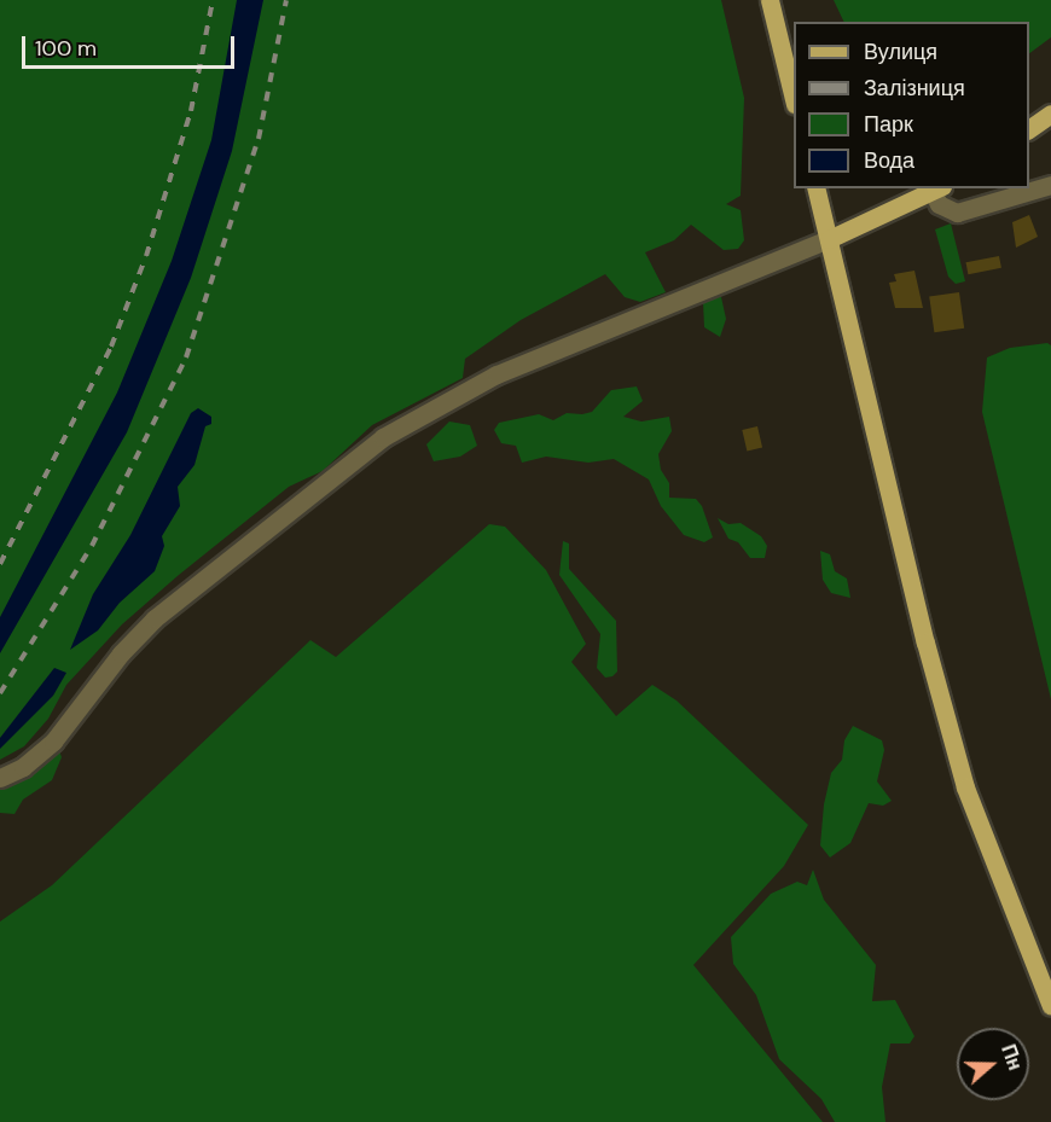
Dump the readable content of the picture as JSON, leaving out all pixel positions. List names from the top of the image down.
{
  "legend": [
    "Вулиця",
    "Залізниця",
    "Парк",
    "Вода"
  ],
  "scale_bar": "100 m",
  "north": "right"
}
